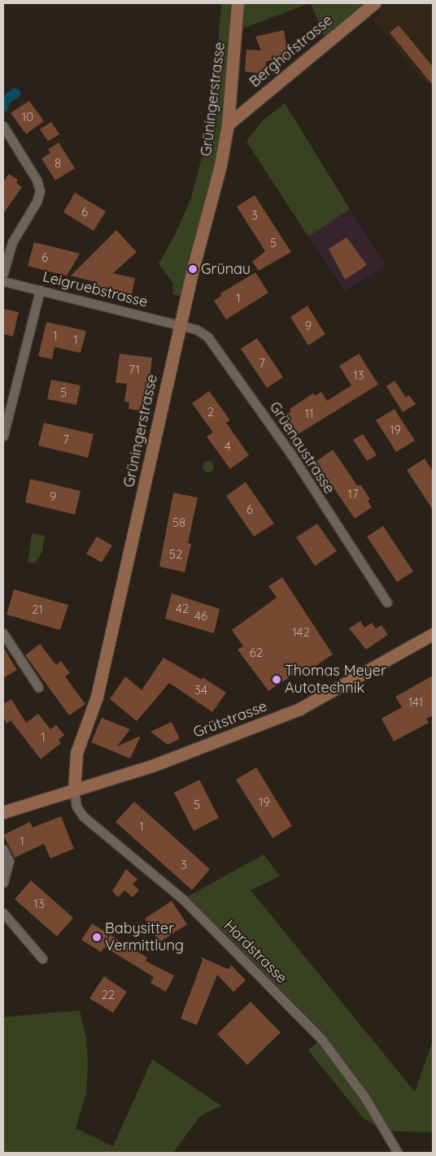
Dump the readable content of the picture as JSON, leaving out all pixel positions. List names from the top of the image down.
{
  "streets": {
    "main road": ["Berghofstrasse", "Grüningerstrasse", "Grütstrasse"],
    "street": ["Leigruebstrasse", "Grüenaustrasse", "Hardstrasse"]
  },
  "crossings": [
    ["Berghofstrasse", "Grüningerstrasse"],
    ["Grüningerstrasse", "Leigruebstrasse"],
    ["Grüningerstrasse", "Grüenaustrasse"],
    ["Grüningerstrasse", "Grütstrasse"],
    ["Grüningerstrasse", "Hardstrasse"],
    ["Leigruebstrasse", "Grüenaustrasse"],
    ["Grütstrasse", "Hardstrasse"]
  ],
  "places": ["Grünau", "Thomas Meyer Autotechnik", "Babysitter Vermittlung"],
  "house_numbers": [
    "10",
    "8",
    "6",
    "3",
    "5",
    "6",
    "1",
    "9",
    "1",
    "1",
    "7",
    "71",
    "13",
    "5",
    "2",
    "11",
    "19",
    "7",
    "4",
    "17",
    "9",
    "6",
    "58",
    "52",
    "42",
    "21",
    "46",
    "142",
    "62",
    "34",
    "141",
    "1",
    "19",
    "5",
    "1",
    "1",
    "3",
    "13",
    "22"
  ]
}
